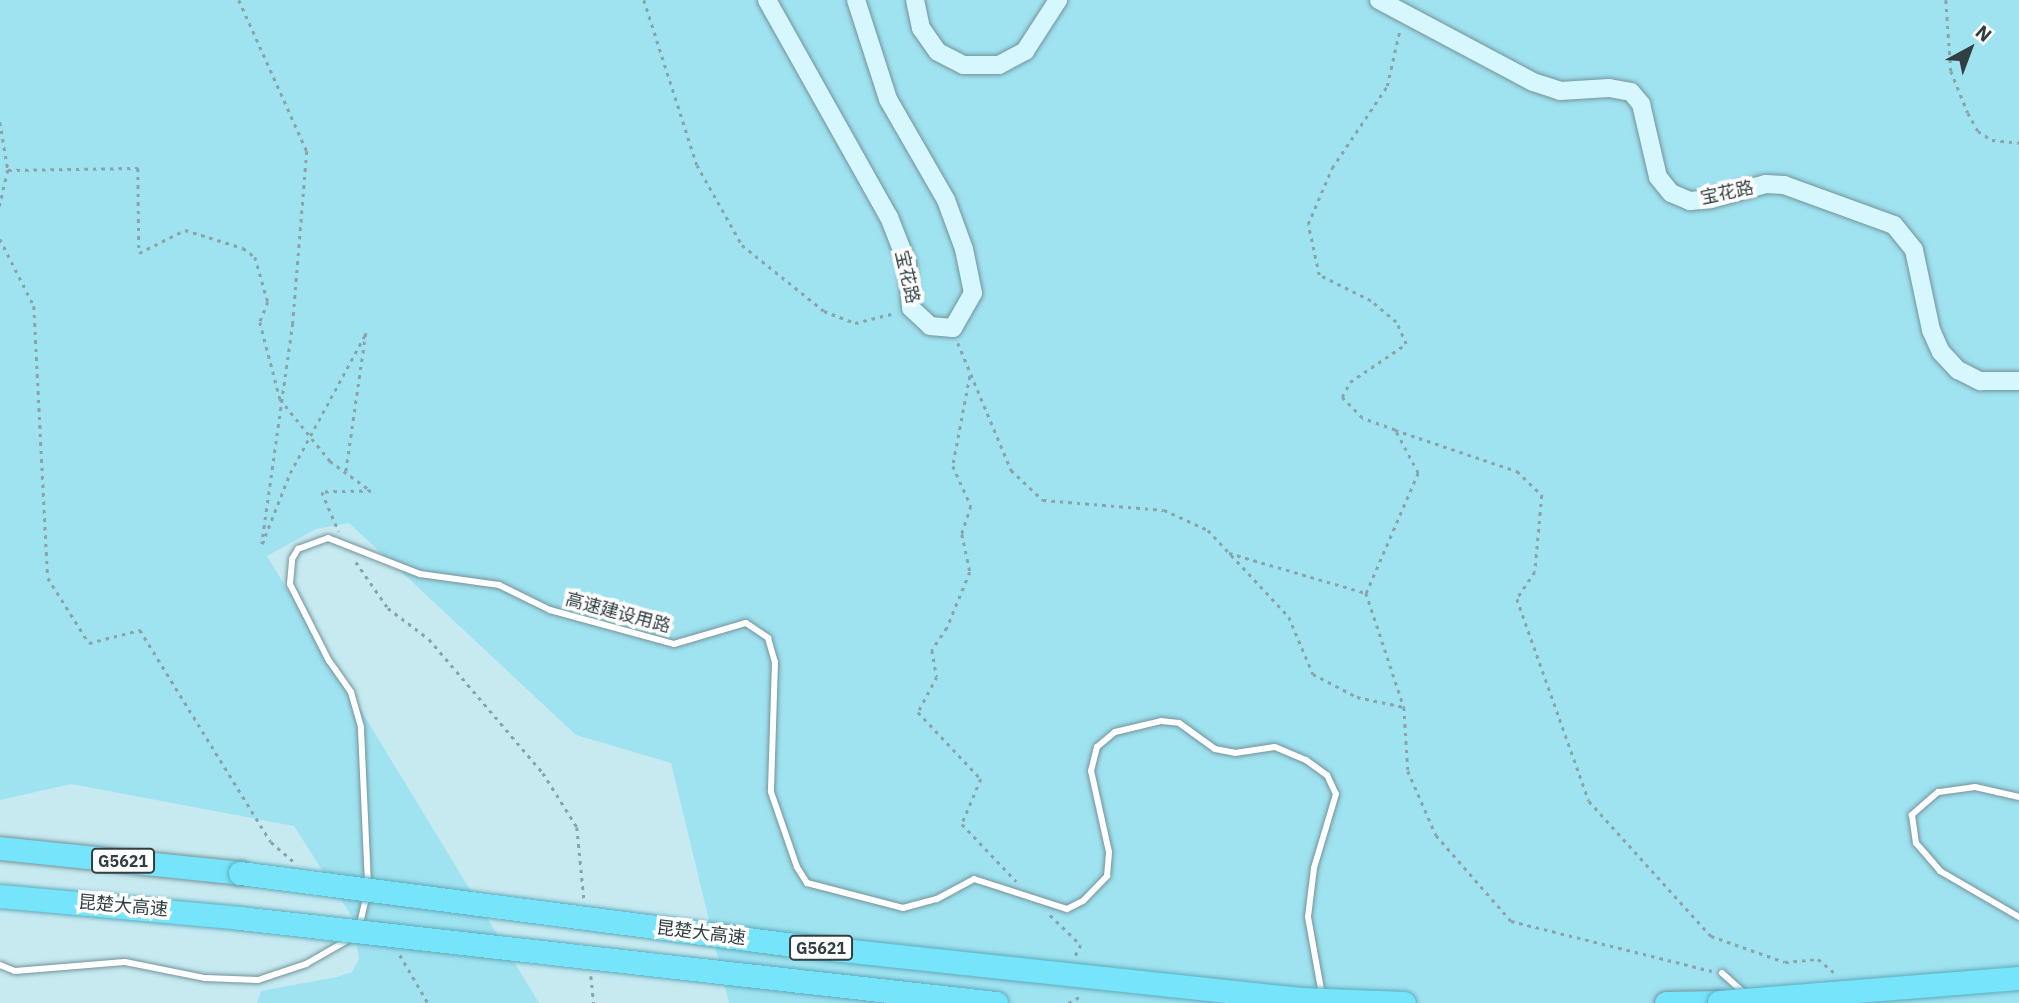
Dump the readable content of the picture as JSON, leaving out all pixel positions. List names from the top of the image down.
{
  "streets": {
    "highway": ["G5621", "昆楚大高速"],
    "main road": ["宝花路"],
    "lane": ["高速建设用路"]
  },
  "north": "top right"
}
